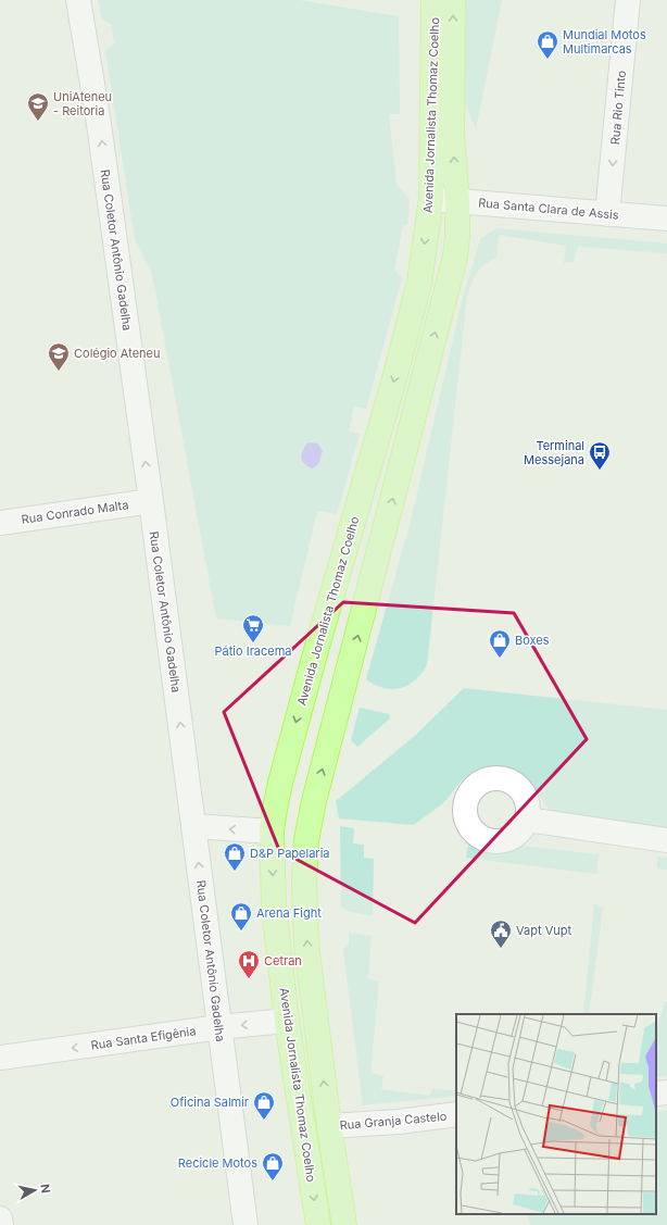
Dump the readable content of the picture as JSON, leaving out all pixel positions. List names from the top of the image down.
{
  "streets": {
    "main road": ["Avenida Jornalista Thomaz Coelho"],
    "street": [
      "Rua Rio Tinto",
      "Rua Santa Clara de Assis",
      "Rua Coletor Antônio Gadelha",
      "Rua Conrado Malta",
      "Rua Santa Efigênia",
      "Rua Granja Castelo"
    ]
  },
  "crossings": [
    ["Rua Rio Tinto", "Rua Santa Clara de Assis"],
    ["Avenida Jornalista Thomaz Coelho", "Rua Santa Clara de Assis"],
    ["Avenida Jornalista Thomaz Coelho", "Rua Santa Efigênia"],
    ["Avenida Jornalista Thomaz Coelho", "Rua Granja Castelo"],
    ["Rua Coletor Antônio Gadelha", "Rua Conrado Malta"],
    ["Rua Coletor Antônio Gadelha", "Rua Santa Efigênia"]
  ],
  "one_way": ["Rua Rio Tinto", "Rua Coletor Antônio Gadelha", "Rua Santa Efigênia"],
  "places": {
    "shop": [
      "Mundial Motos Multimarcas",
      "Boxes",
      "D&P Papelaria",
      "Arena Fight",
      "Oficina Salmir",
      "Recicle Motos"
    ],
    "school or university": ["UniAteneu - Reitoria", "Colégio Ateneu"],
    "bus stop": ["Terminal Messejana"],
    "supermarket": ["Pátio Iracema"],
    "public building": ["Vapt Vupt"],
    "hospital": ["Cetran"]
  },
  "north": "right"
}
